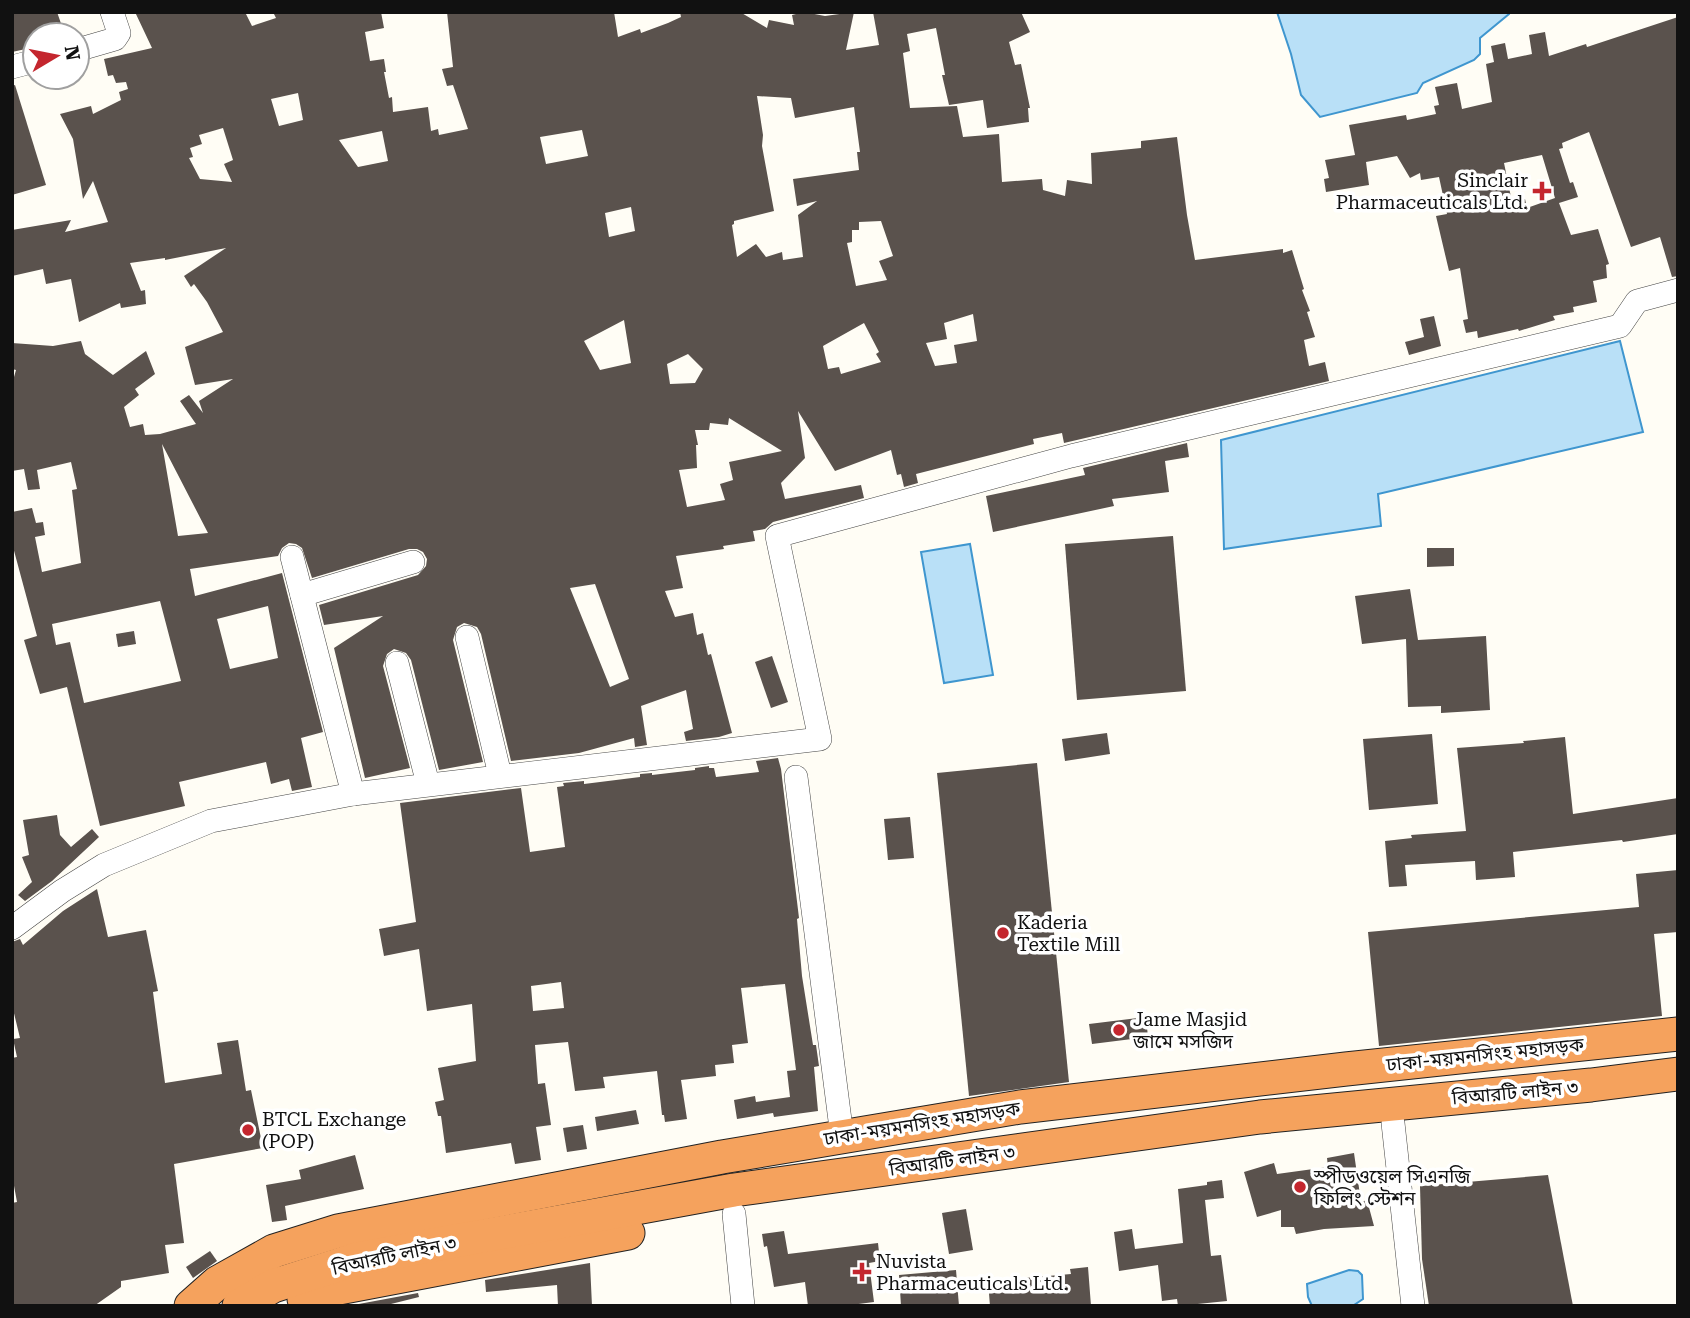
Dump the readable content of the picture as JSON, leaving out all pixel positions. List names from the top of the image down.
{
  "streets": {
    "highway": ["ঢাকা-ময়মনসিংহ মহাসড়ক", "বিআরটি লাইন ৩"]
  },
  "places": {
    "health": ["Sinclair Pharmaceuticals Ltd.", "Nuvista Pharmaceuticals Ltd."],
    "other": [
      "Kaderia Textile Mill",
      "Jame Masjid জামে মসজিদ",
      "BTCL Exchange (POP)",
      "স্পীডওয়েল সিএনজি ফিলিং স্টেশন"
    ]
  },
  "north": "right"
}
